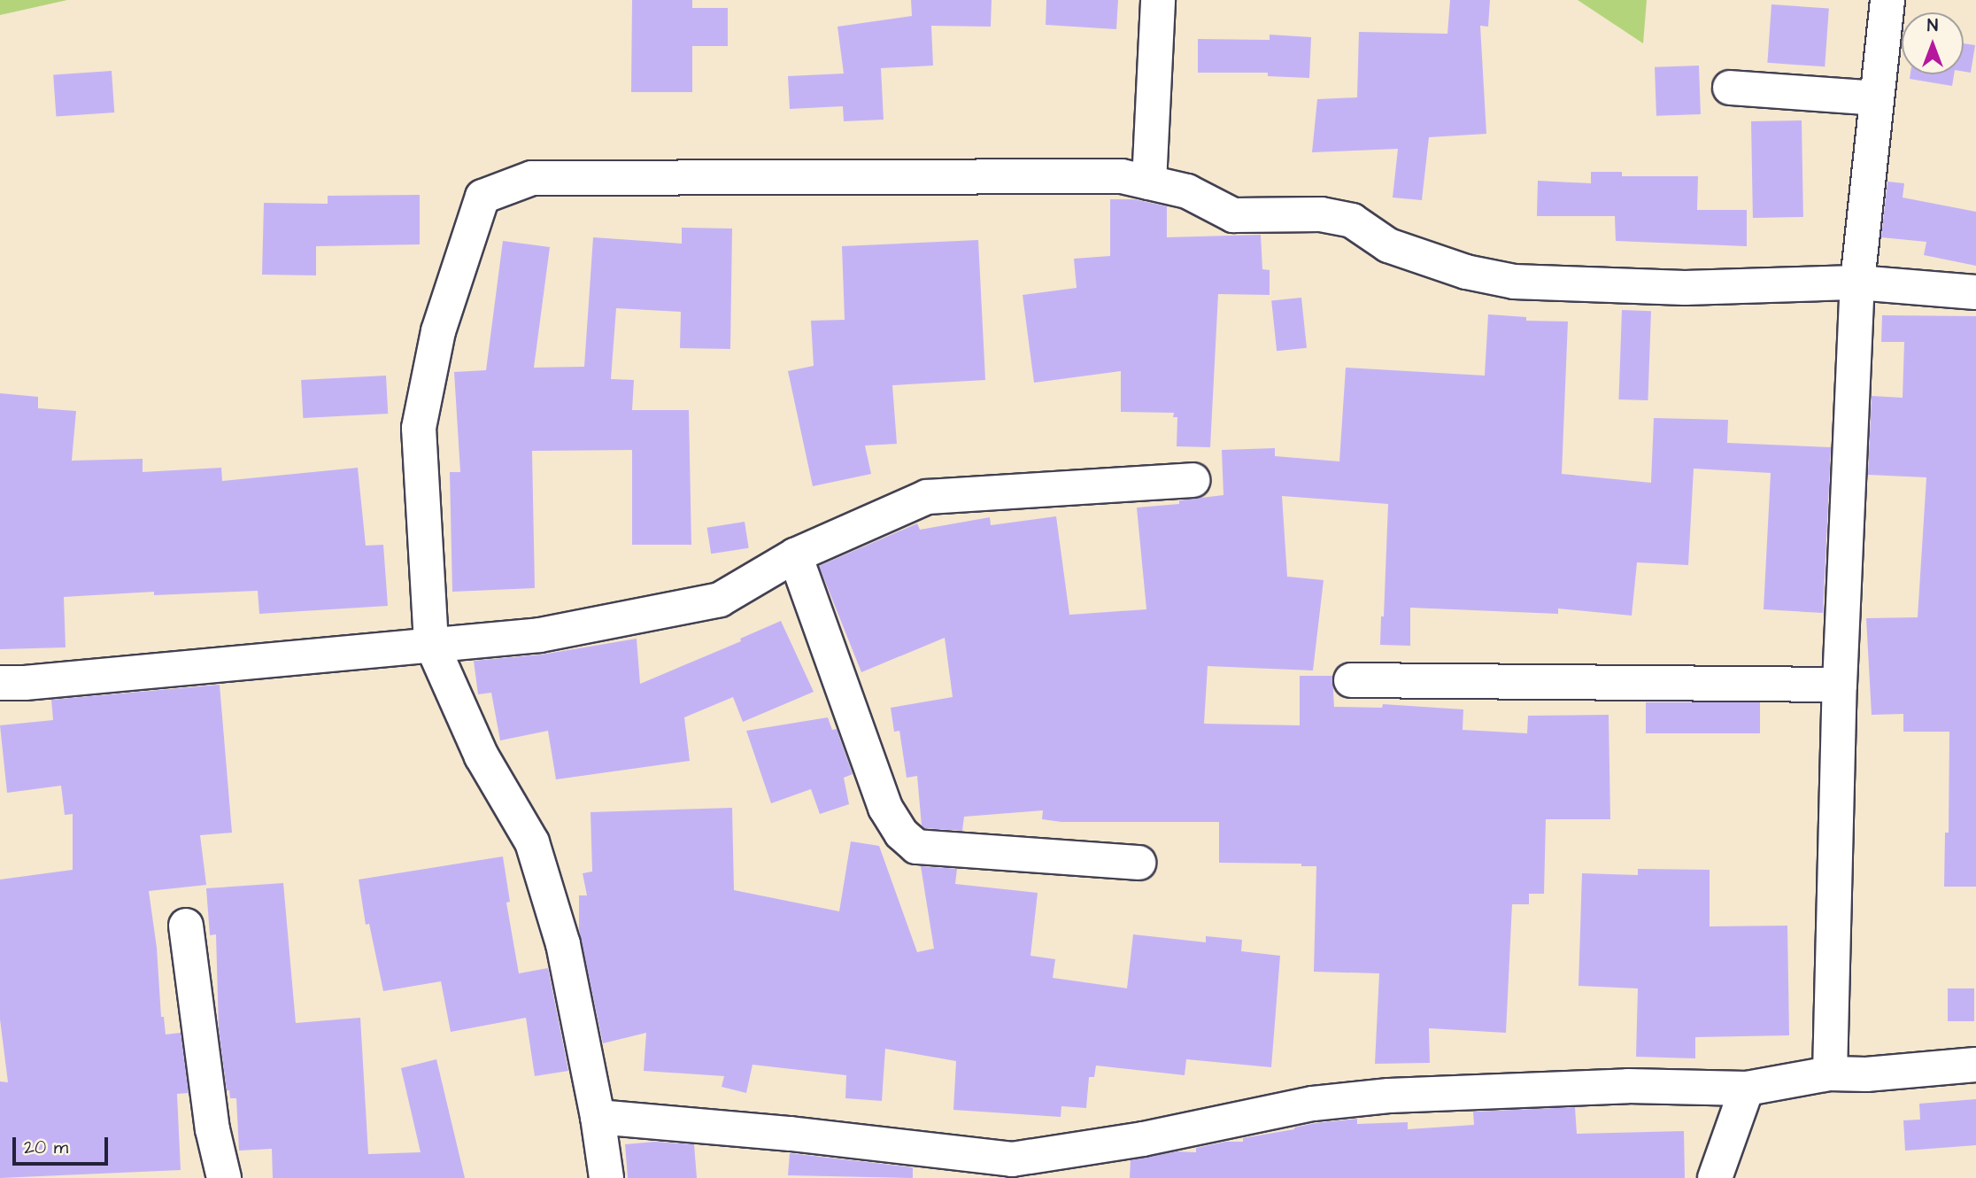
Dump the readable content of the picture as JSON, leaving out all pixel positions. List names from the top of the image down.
{
  "scale_bar": "20 m",
  "north": "top"
}
